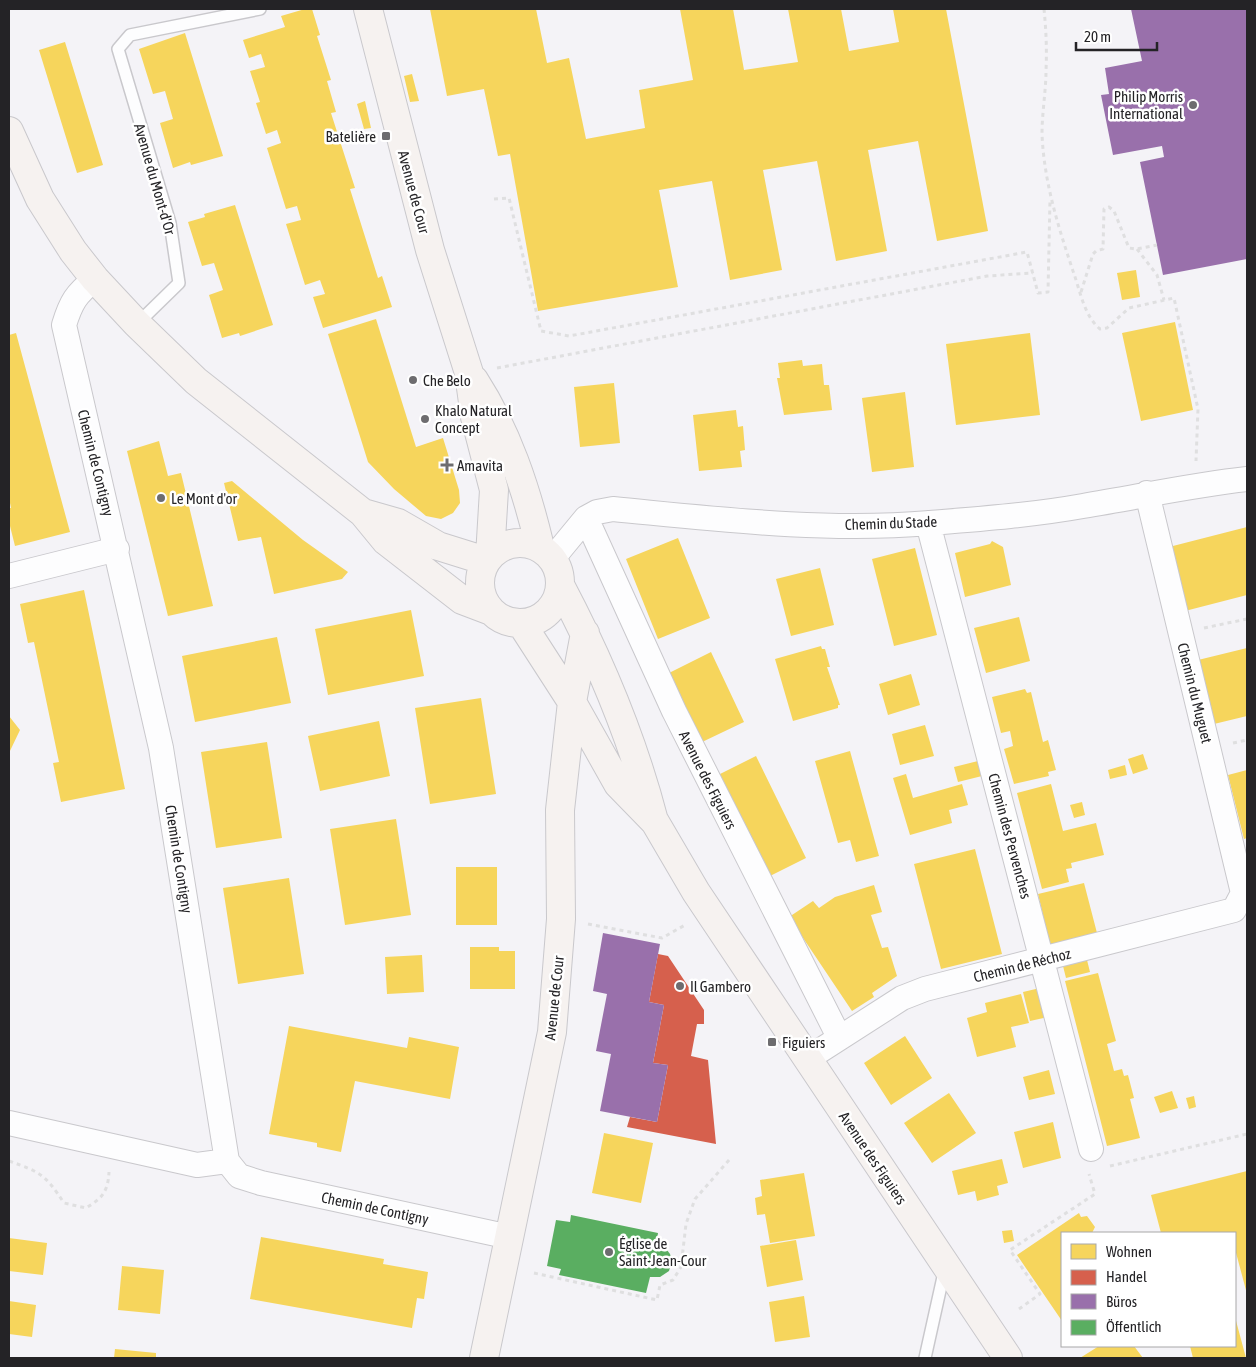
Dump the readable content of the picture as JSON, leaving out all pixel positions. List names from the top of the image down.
{
  "streets": {
    "street": [
      "Avenue de Cour",
      "Chemin de Contigny",
      "Chemin du Stade",
      "Chemin du Muguet",
      "Avenue des Figuiers",
      "Chemin des Pervenches",
      "Chemin de Réchoz"
    ],
    "lane": ["Avenue du Mont-d'Or"]
  },
  "crossings": [
    ["Avenue de Cour", "Chemin de Contigny"],
    ["Avenue de Cour", "Avenue des Figuiers"],
    ["Chemin du Stade", "Chemin du Muguet"],
    ["Chemin du Stade", "Avenue des Figuiers"],
    ["Chemin du Stade", "Chemin des Pervenches"],
    ["Chemin du Muguet", "Chemin de Réchoz"],
    ["Avenue des Figuiers", "Chemin de Réchoz"],
    ["Chemin des Pervenches", "Chemin de Réchoz"]
  ],
  "places": {
    "other": [
      "Philip Morris International",
      "Che Belo",
      "Khalo Natural Concept",
      "Le Mont d'or",
      "Il Gambero",
      "Église de Saint-Jean-Cour"
    ],
    "transit": ["Batelière", "Figuiers"],
    "health": ["Amavita"]
  },
  "legend": [
    "Wohnen",
    "Handel",
    "Büros",
    "Öffentlich"
  ],
  "scale_bar": "20 m"
}
